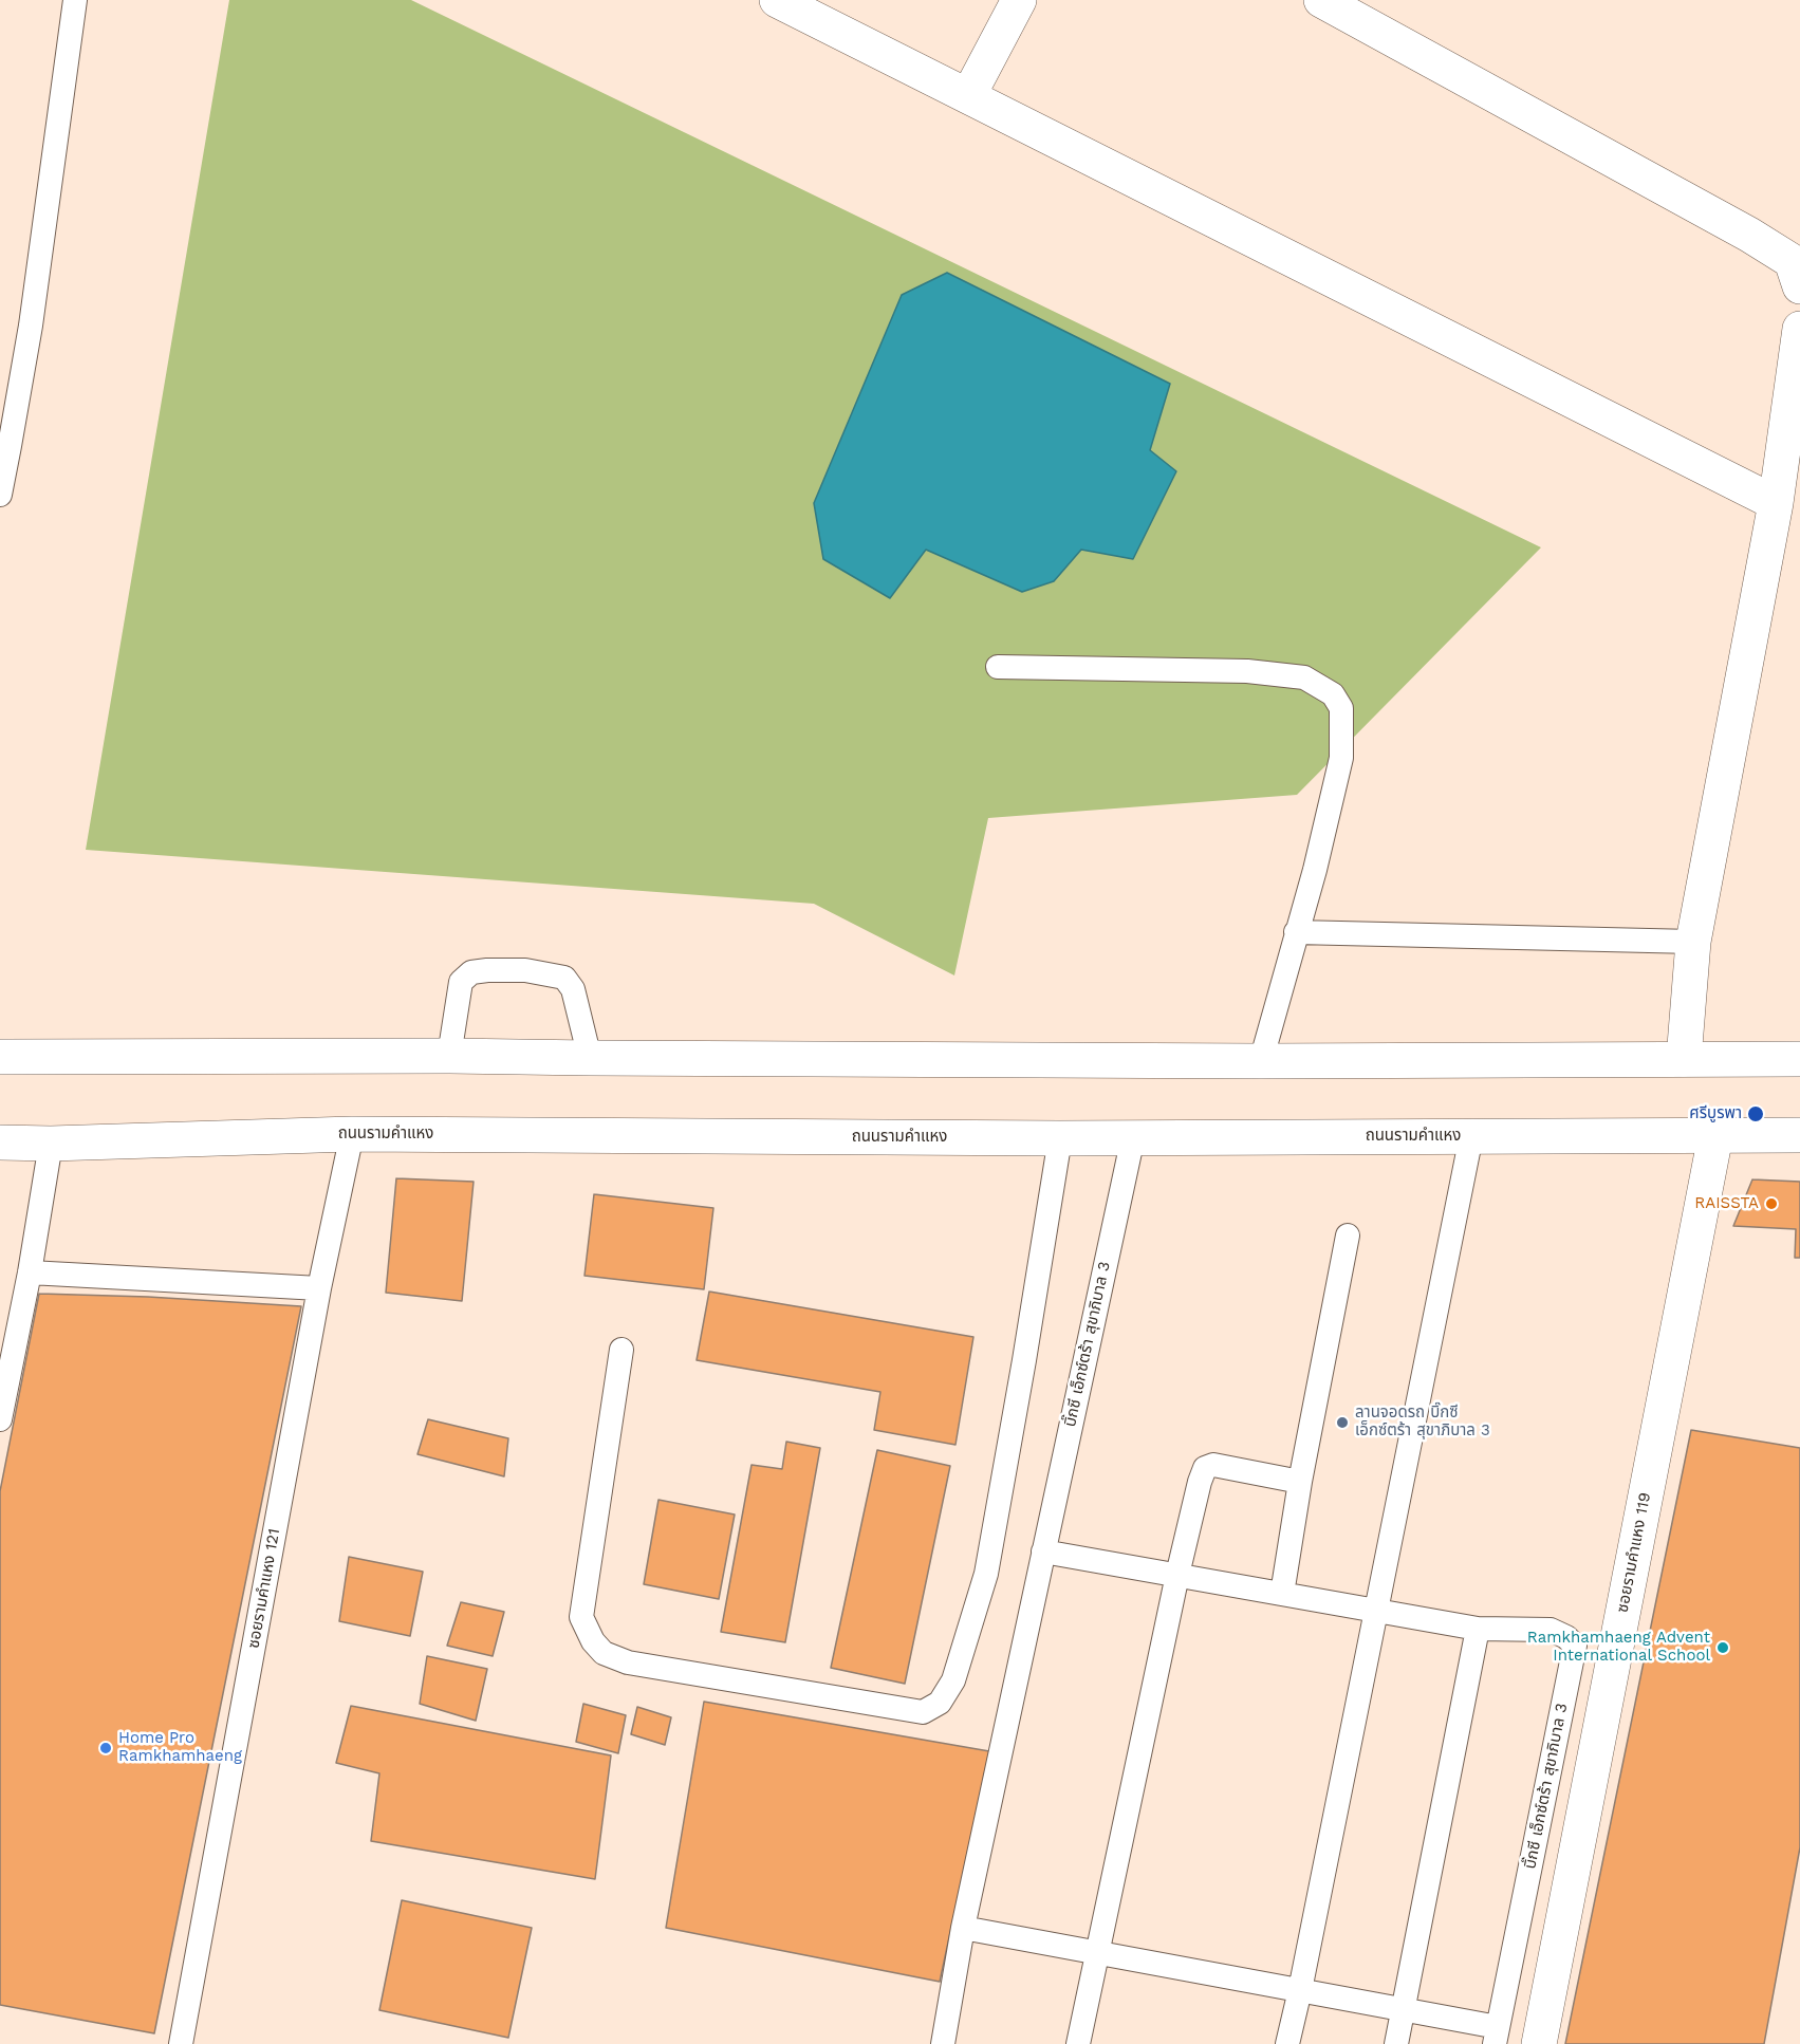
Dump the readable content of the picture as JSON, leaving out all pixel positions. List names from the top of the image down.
{
  "streets": {
    "main road": ["ถนนรามคำแหง", "ซอยรามคำแหง 119"],
    "lane": ["บิ๊กซี เอ็กซ์ตร้า สุขาภิบาล 3", "ซอยรามคำแหง 121"]
  },
  "crossings": [
    ["ถนนรามคำแหง", "บิ๊กซี เอ็กซ์ตร้า สุขาภิบาล 3"],
    ["ถนนรามคำแหง", "ซอยรามคำแหง 119"],
    ["ถนนรามคำแหง", "ซอยรามคำแหง 121"]
  ],
  "places": [
    "ศรีบูรพา",
    "RAISSTA",
    "ลานจอดรถ บิ๊กซี เอ็กซ์ตร้า สุขาภิบาล 3",
    "Ramkhamhaeng Advent International School",
    "Home Pro Ramkhamhaeng"
  ]
}
